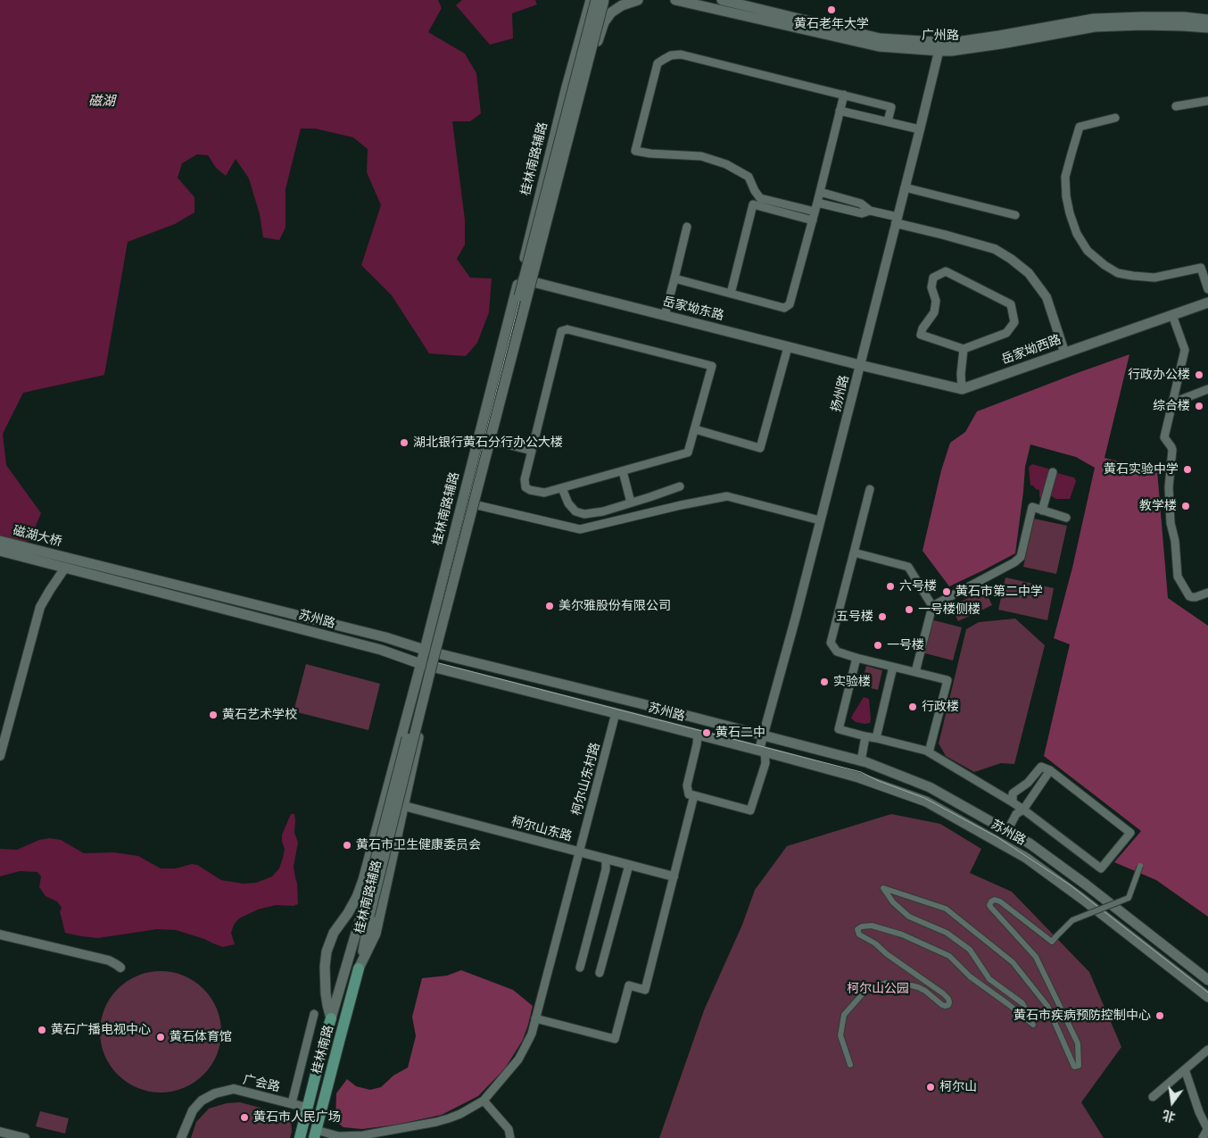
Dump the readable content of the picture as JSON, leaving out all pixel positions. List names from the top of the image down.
{
  "streets": {
    "main road": [
      "广州路",
      "桂林南路辅路",
      "岳家坳东路",
      "岳家坳西路",
      "磁湖大桥",
      "苏州路",
      "桂林南路"
    ],
    "street": [
      "扬州路",
      "柯尔山东村路",
      "柯尔山东路",
      "广会路"
    ]
  },
  "crossings": [
    ["广州路", "扬州路"],
    ["桂林南路辅路", "岳家坳东路"],
    ["桂林南路辅路", "苏州路"],
    ["桂林南路辅路", "柯尔山东路"],
    ["桂林南路辅路", "桂林南路"],
    ["岳家坳东路", "扬州路"],
    ["扬州路", "苏州路"],
    ["磁湖大桥", "苏州路"],
    ["苏州路", "柯尔山东村路"],
    ["柯尔山东村路", "柯尔山东路"],
    ["桂林南路", "广会路"]
  ],
  "water": ["磁湖"],
  "parks": ["柯尔山公园"],
  "places": [
    "黄石老年大学",
    "行政办公楼",
    "综合楼",
    "湖北银行黄石分行办公大楼",
    "黄石实验中学",
    "教学楼",
    "六号楼",
    "黄石市第二中学",
    "美尔雅股份有限公司",
    "一号楼侧楼",
    "五号楼",
    "一号楼",
    "实验楼",
    "行政楼",
    "黄石艺术学校",
    "黄石二中",
    "黄石市卫生健康委员会",
    "黄石市疾病预防控制中心",
    "黄石广播电视中心",
    "黄石体育馆",
    "柯尔山",
    "黄石市人民广场"
  ],
  "north": "bottom"
}
